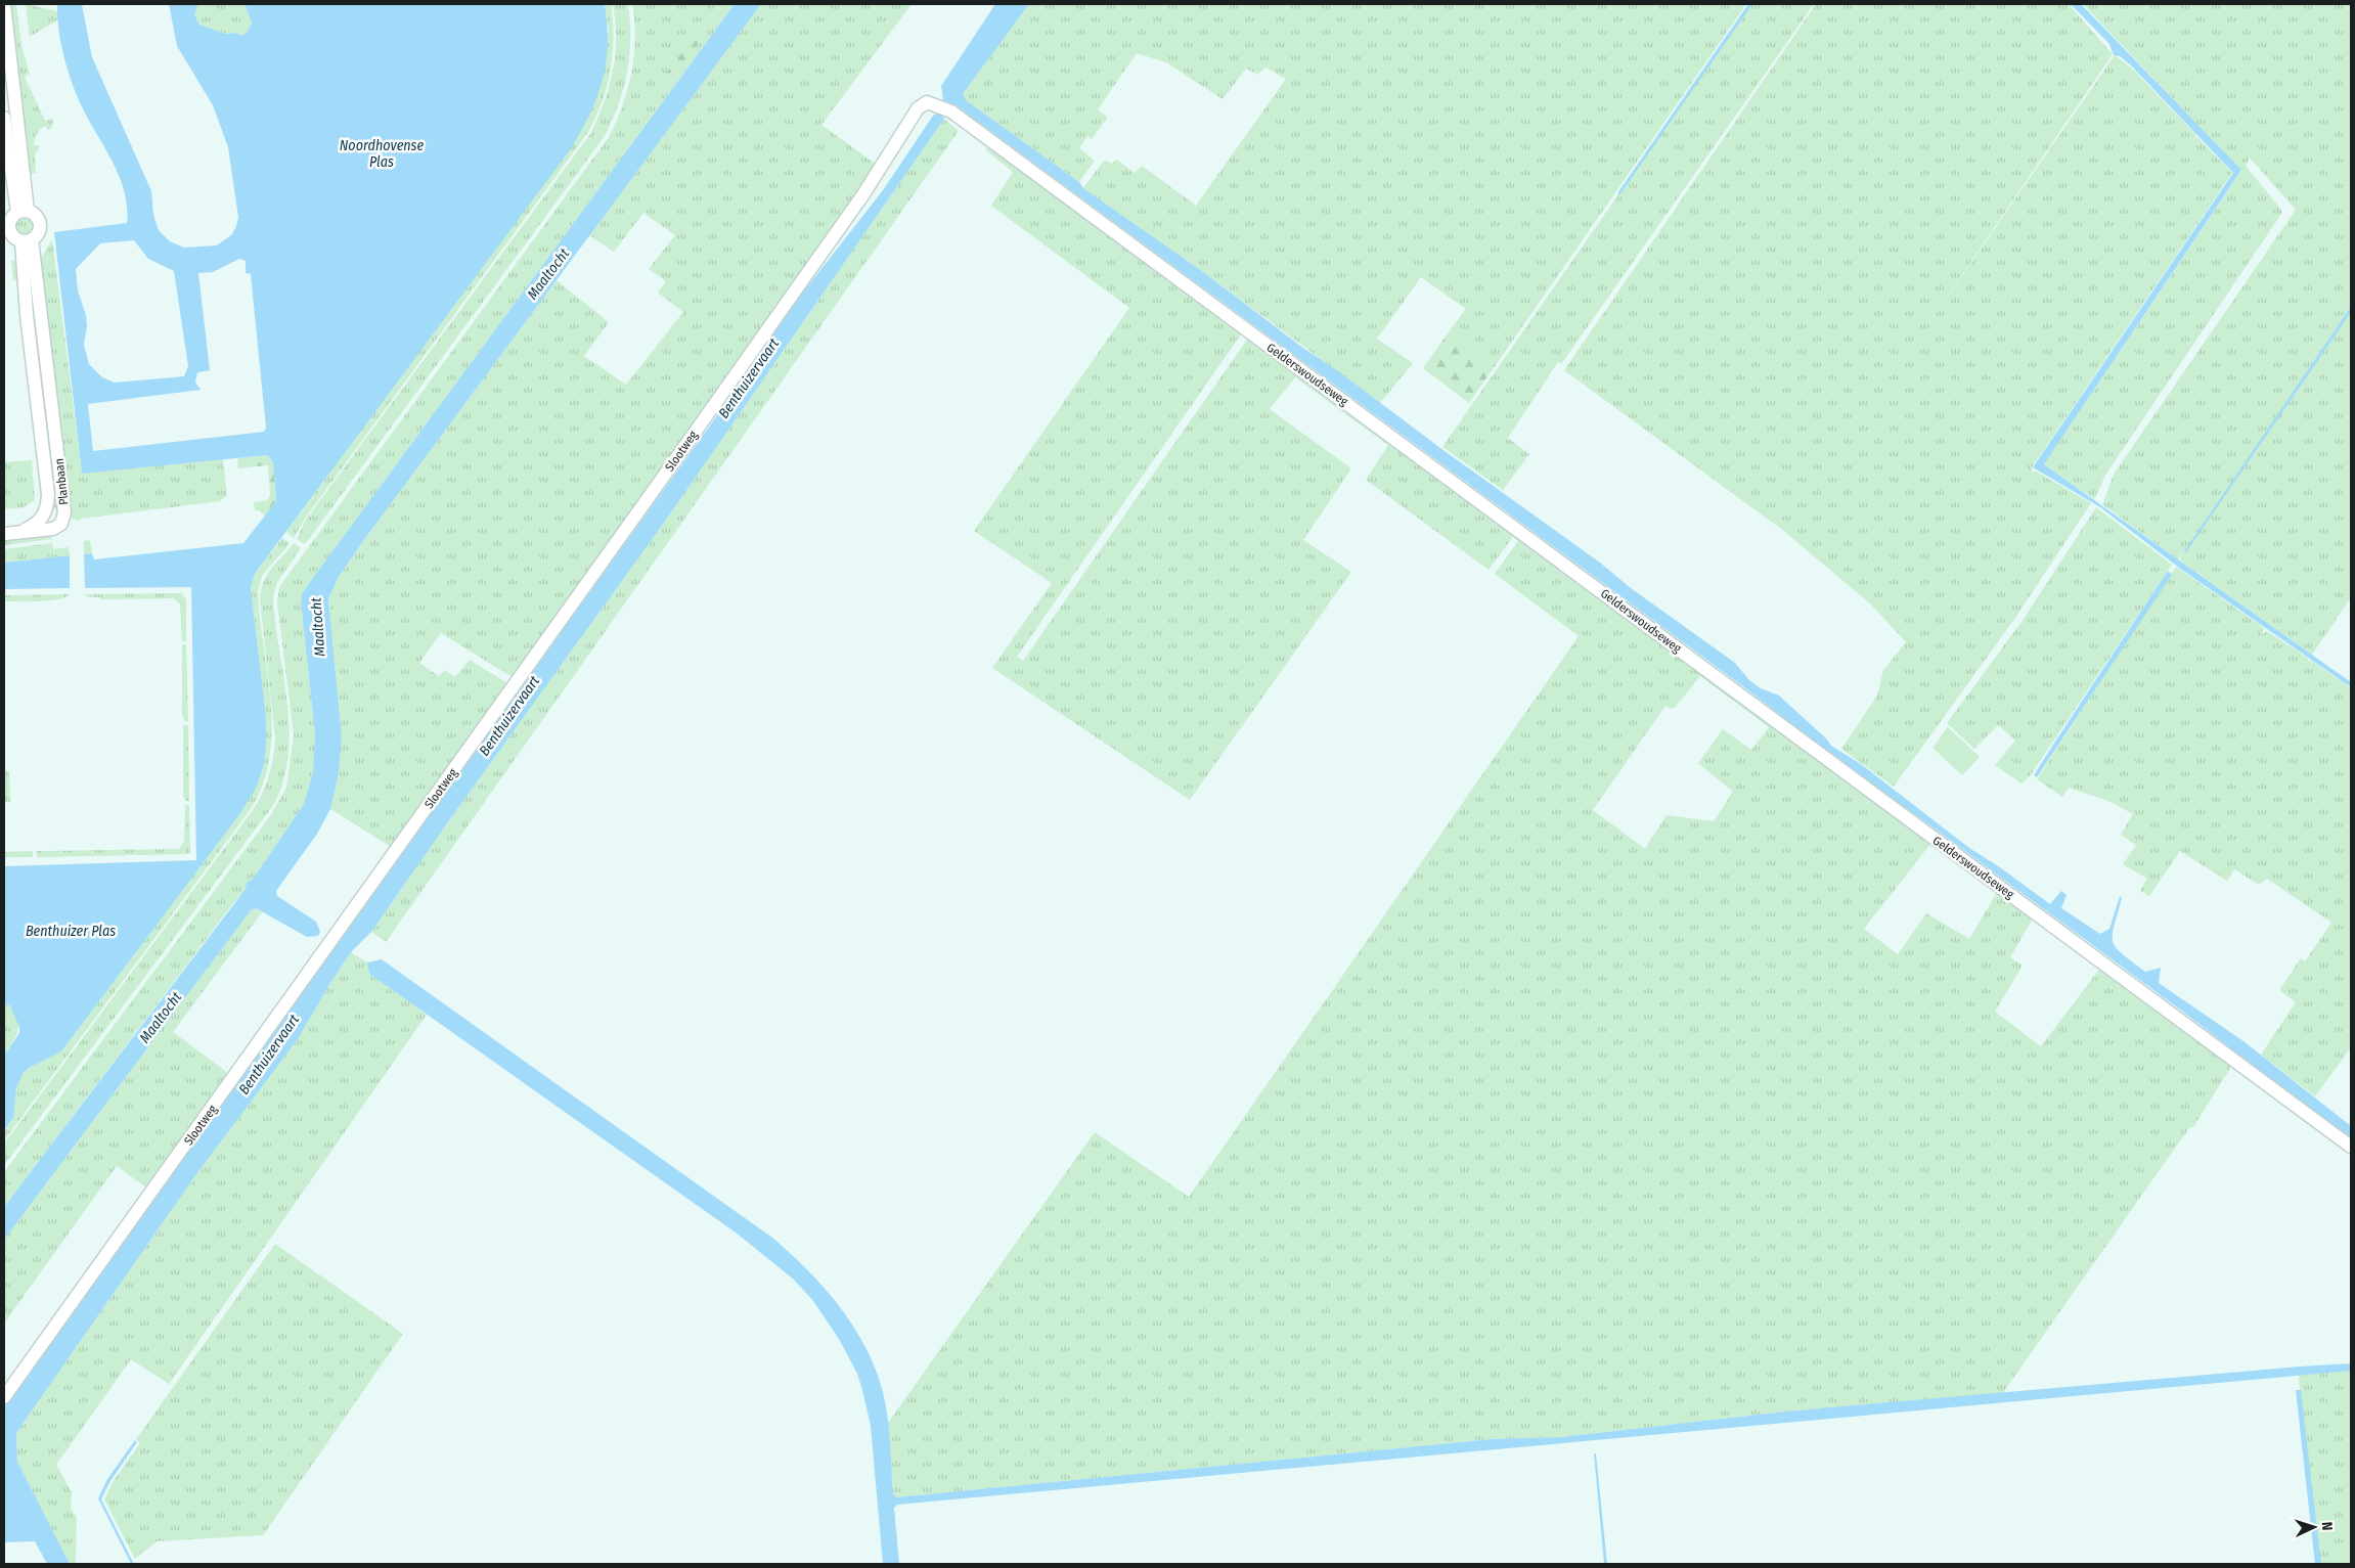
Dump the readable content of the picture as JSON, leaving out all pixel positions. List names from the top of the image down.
{
  "streets": {
    "street": ["Gelderswoudseweg", "Slootweg", "Planbaan"]
  },
  "crossings": [
    ["Gelderswoudseweg", "Slootweg"]
  ],
  "water": [
    "Noordhovense Plas",
    "Maaltocht",
    "Benthuizervaart",
    "Benthuizer Plas"
  ],
  "north": "right"
}
